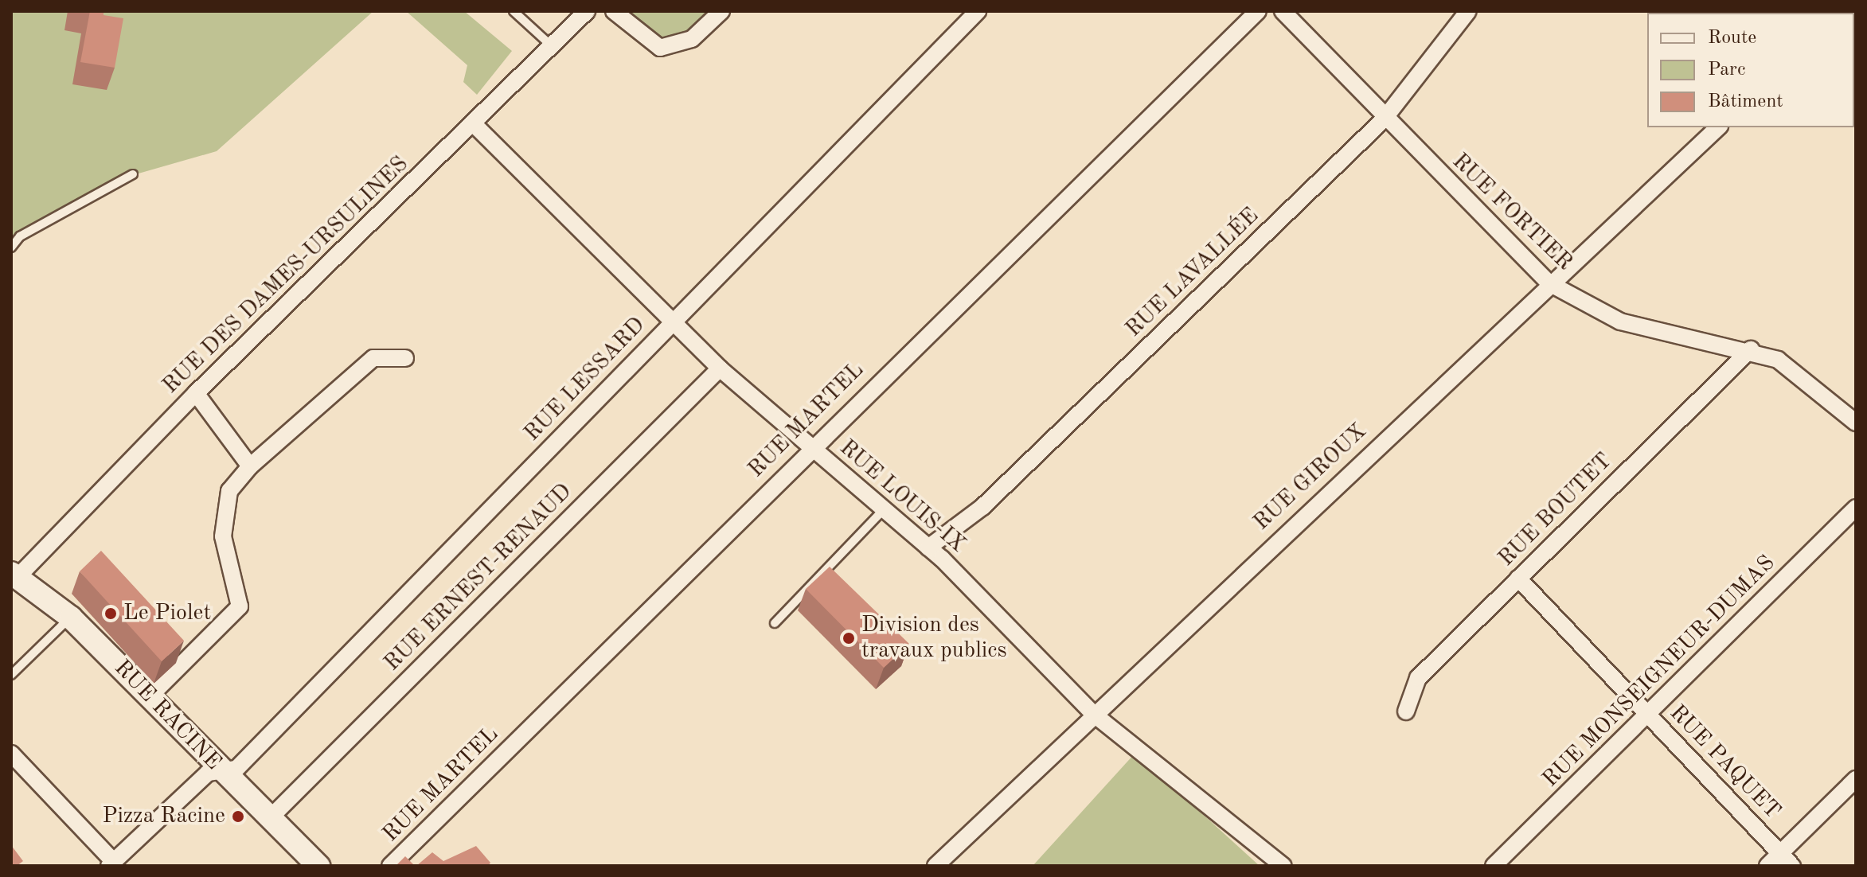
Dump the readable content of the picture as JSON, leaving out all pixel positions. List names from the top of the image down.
{
  "streets": {
    "main road": ["RUE RACINE"],
    "street": [
      "RUE FORTIER",
      "RUE LAVALLÉE",
      "RUE DES DAMES-URSULINES",
      "RUE LESSARD",
      "RUE MARTEL",
      "RUE GIROUX",
      "RUE LOUIS-IX",
      "RUE BOUTET",
      "RUE ERNEST-RENAUD",
      "RUE MONSEIGNEUR-DUMAS",
      "RUE PAQUET"
    ]
  },
  "crossings": [
    ["RUE FORTIER", "RUE LAVALLÉE"],
    ["RUE FORTIER", "RUE GIROUX"],
    ["RUE FORTIER", "RUE BOUTET"],
    ["RUE LAVALLÉE", "RUE LOUIS-IX"],
    ["RUE DES DAMES-URSULINES", "RUE LOUIS-IX"],
    ["RUE DES DAMES-URSULINES", "RUE RACINE"],
    ["RUE LESSARD", "RUE LOUIS-IX"],
    ["RUE LESSARD", "RUE RACINE"],
    ["RUE MARTEL", "RUE LOUIS-IX"],
    ["RUE GIROUX", "RUE LOUIS-IX"],
    ["RUE LOUIS-IX", "RUE ERNEST-RENAUD"],
    ["RUE BOUTET", "RUE PAQUET"],
    ["RUE ERNEST-RENAUD", "RUE RACINE"],
    ["RUE MONSEIGNEUR-DUMAS", "RUE PAQUET"]
  ],
  "places": ["Le Piolet", "Division des travaux publics", "Pizza Racine"],
  "legend": ["Route", "Parc", "Bâtiment"]
}
